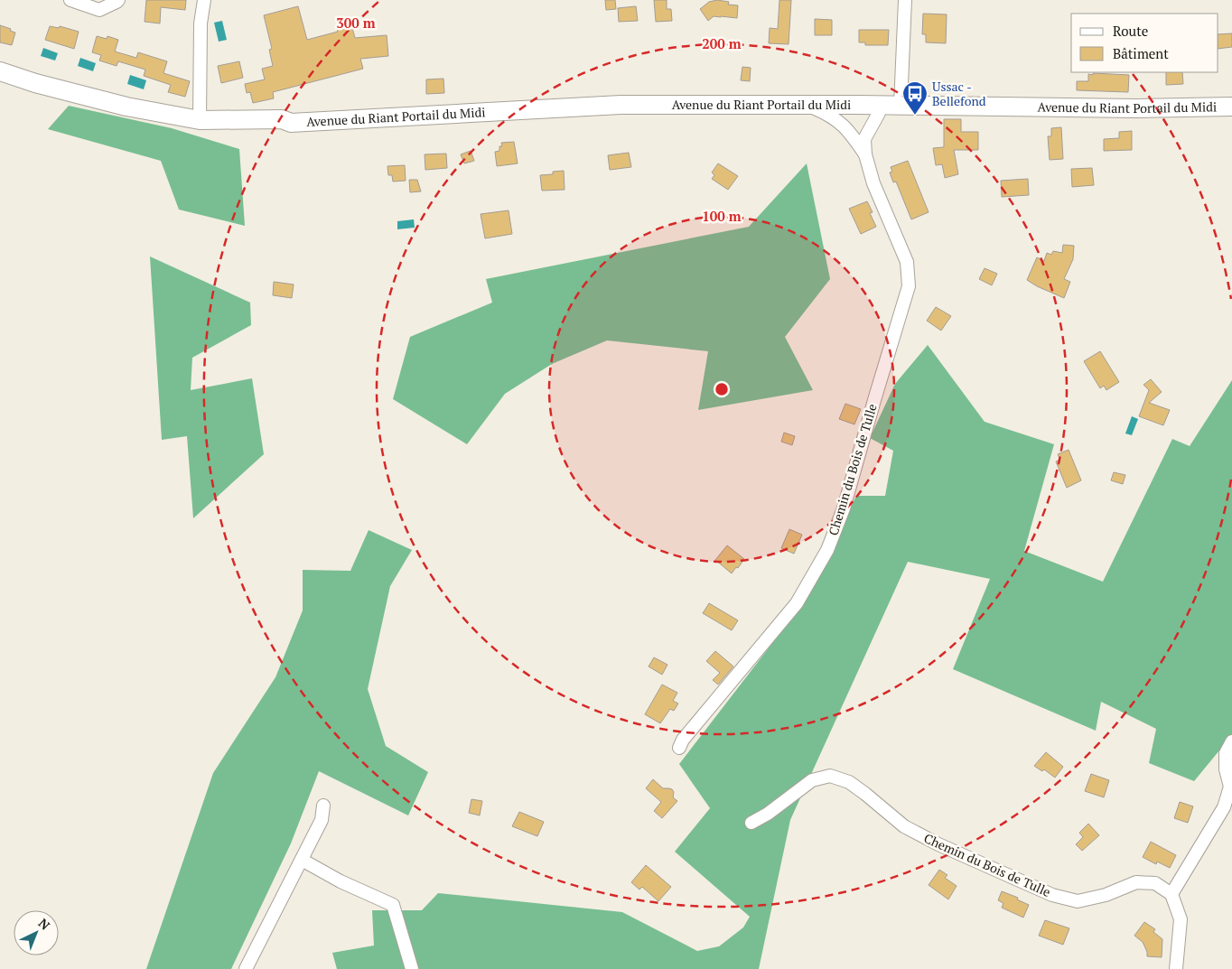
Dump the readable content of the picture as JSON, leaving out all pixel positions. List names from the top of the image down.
{
  "streets": {
    "main road": ["Avenue du Riant Portail du Midi"],
    "street": ["Chemin du Bois de Tulle"]
  },
  "crossings": [
    ["Avenue du Riant Portail du Midi", "Chemin du Bois de Tulle"]
  ],
  "places": {
    "bus stop": ["Ussac - Bellefond"]
  },
  "legend": ["Route", "Bâtiment"],
  "north": "top right",
  "rings": ["300 m", "200 m", "100 m"]
}
